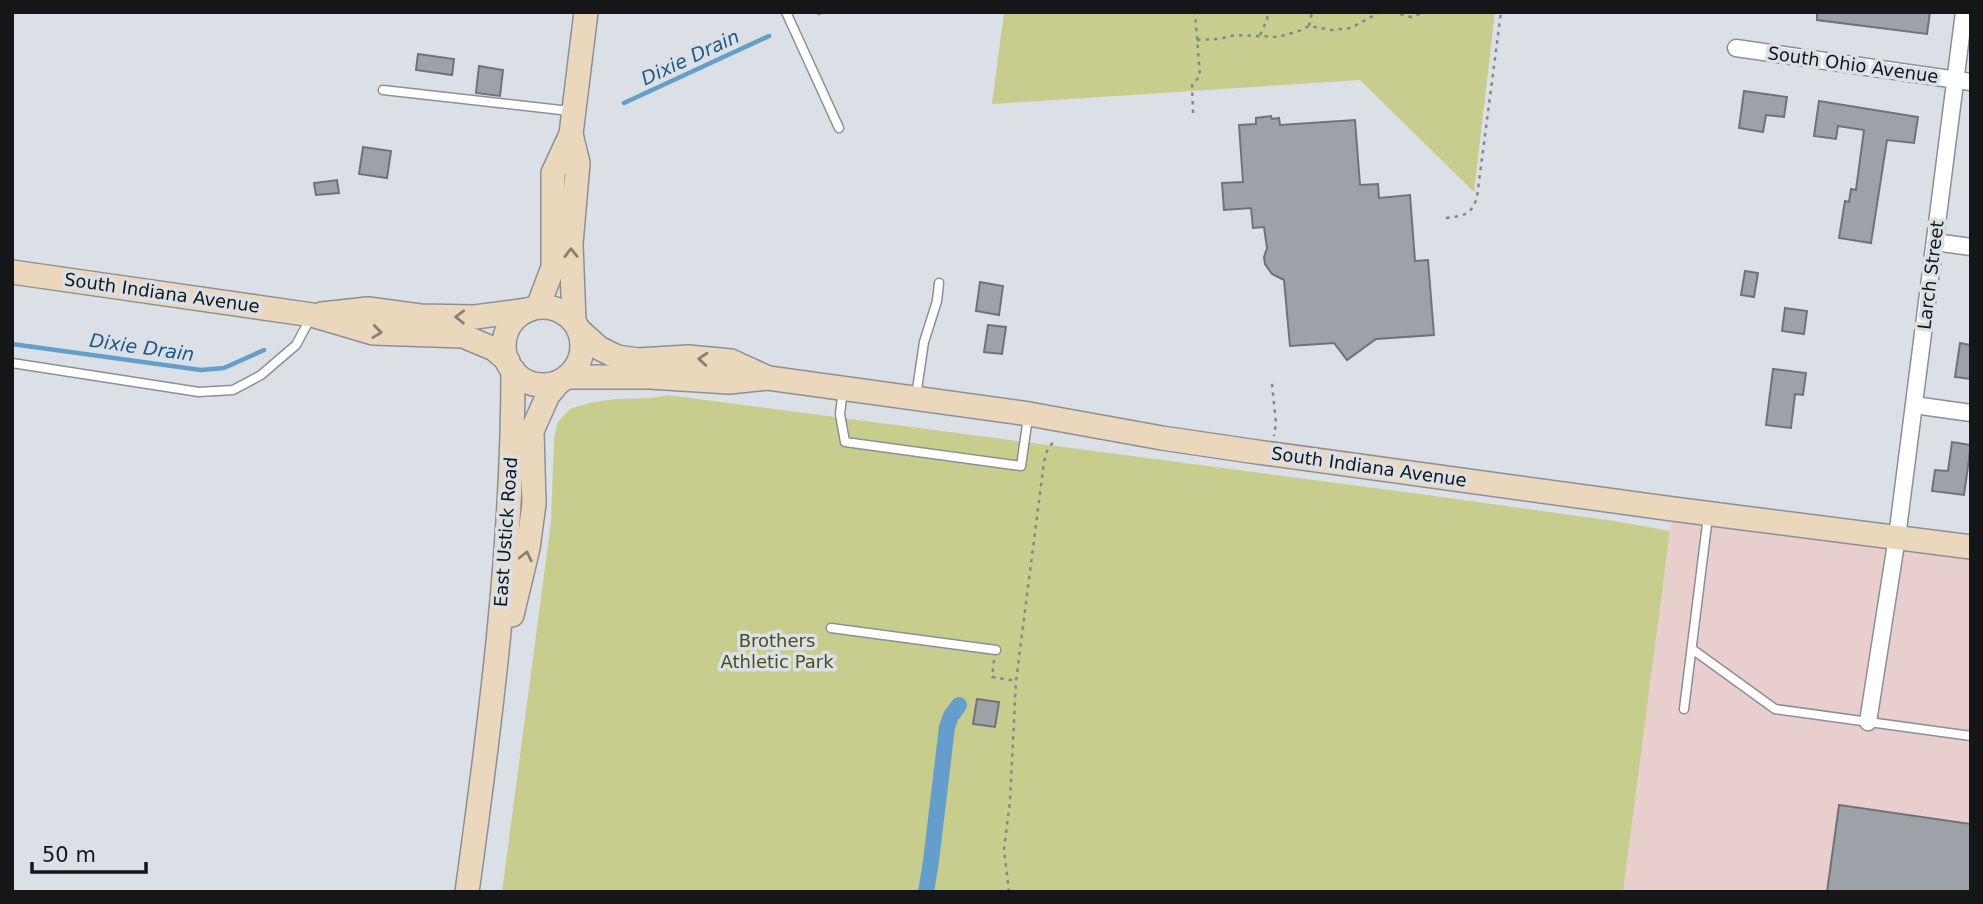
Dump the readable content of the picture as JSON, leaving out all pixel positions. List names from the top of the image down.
{
  "streets": {
    "main road": ["South Indiana Avenue", "East Ustick Road"],
    "street": ["South Ohio Avenue", "Larch Street"]
  },
  "crossings": [
    ["South Ohio Avenue", "Larch Street"],
    ["Larch Street", "South Indiana Avenue"],
    ["South Indiana Avenue", "East Ustick Road"]
  ],
  "water": ["Dixie Drain"],
  "parks": ["Brothers Athletic Park"],
  "scale_bar": "50 m"
}
